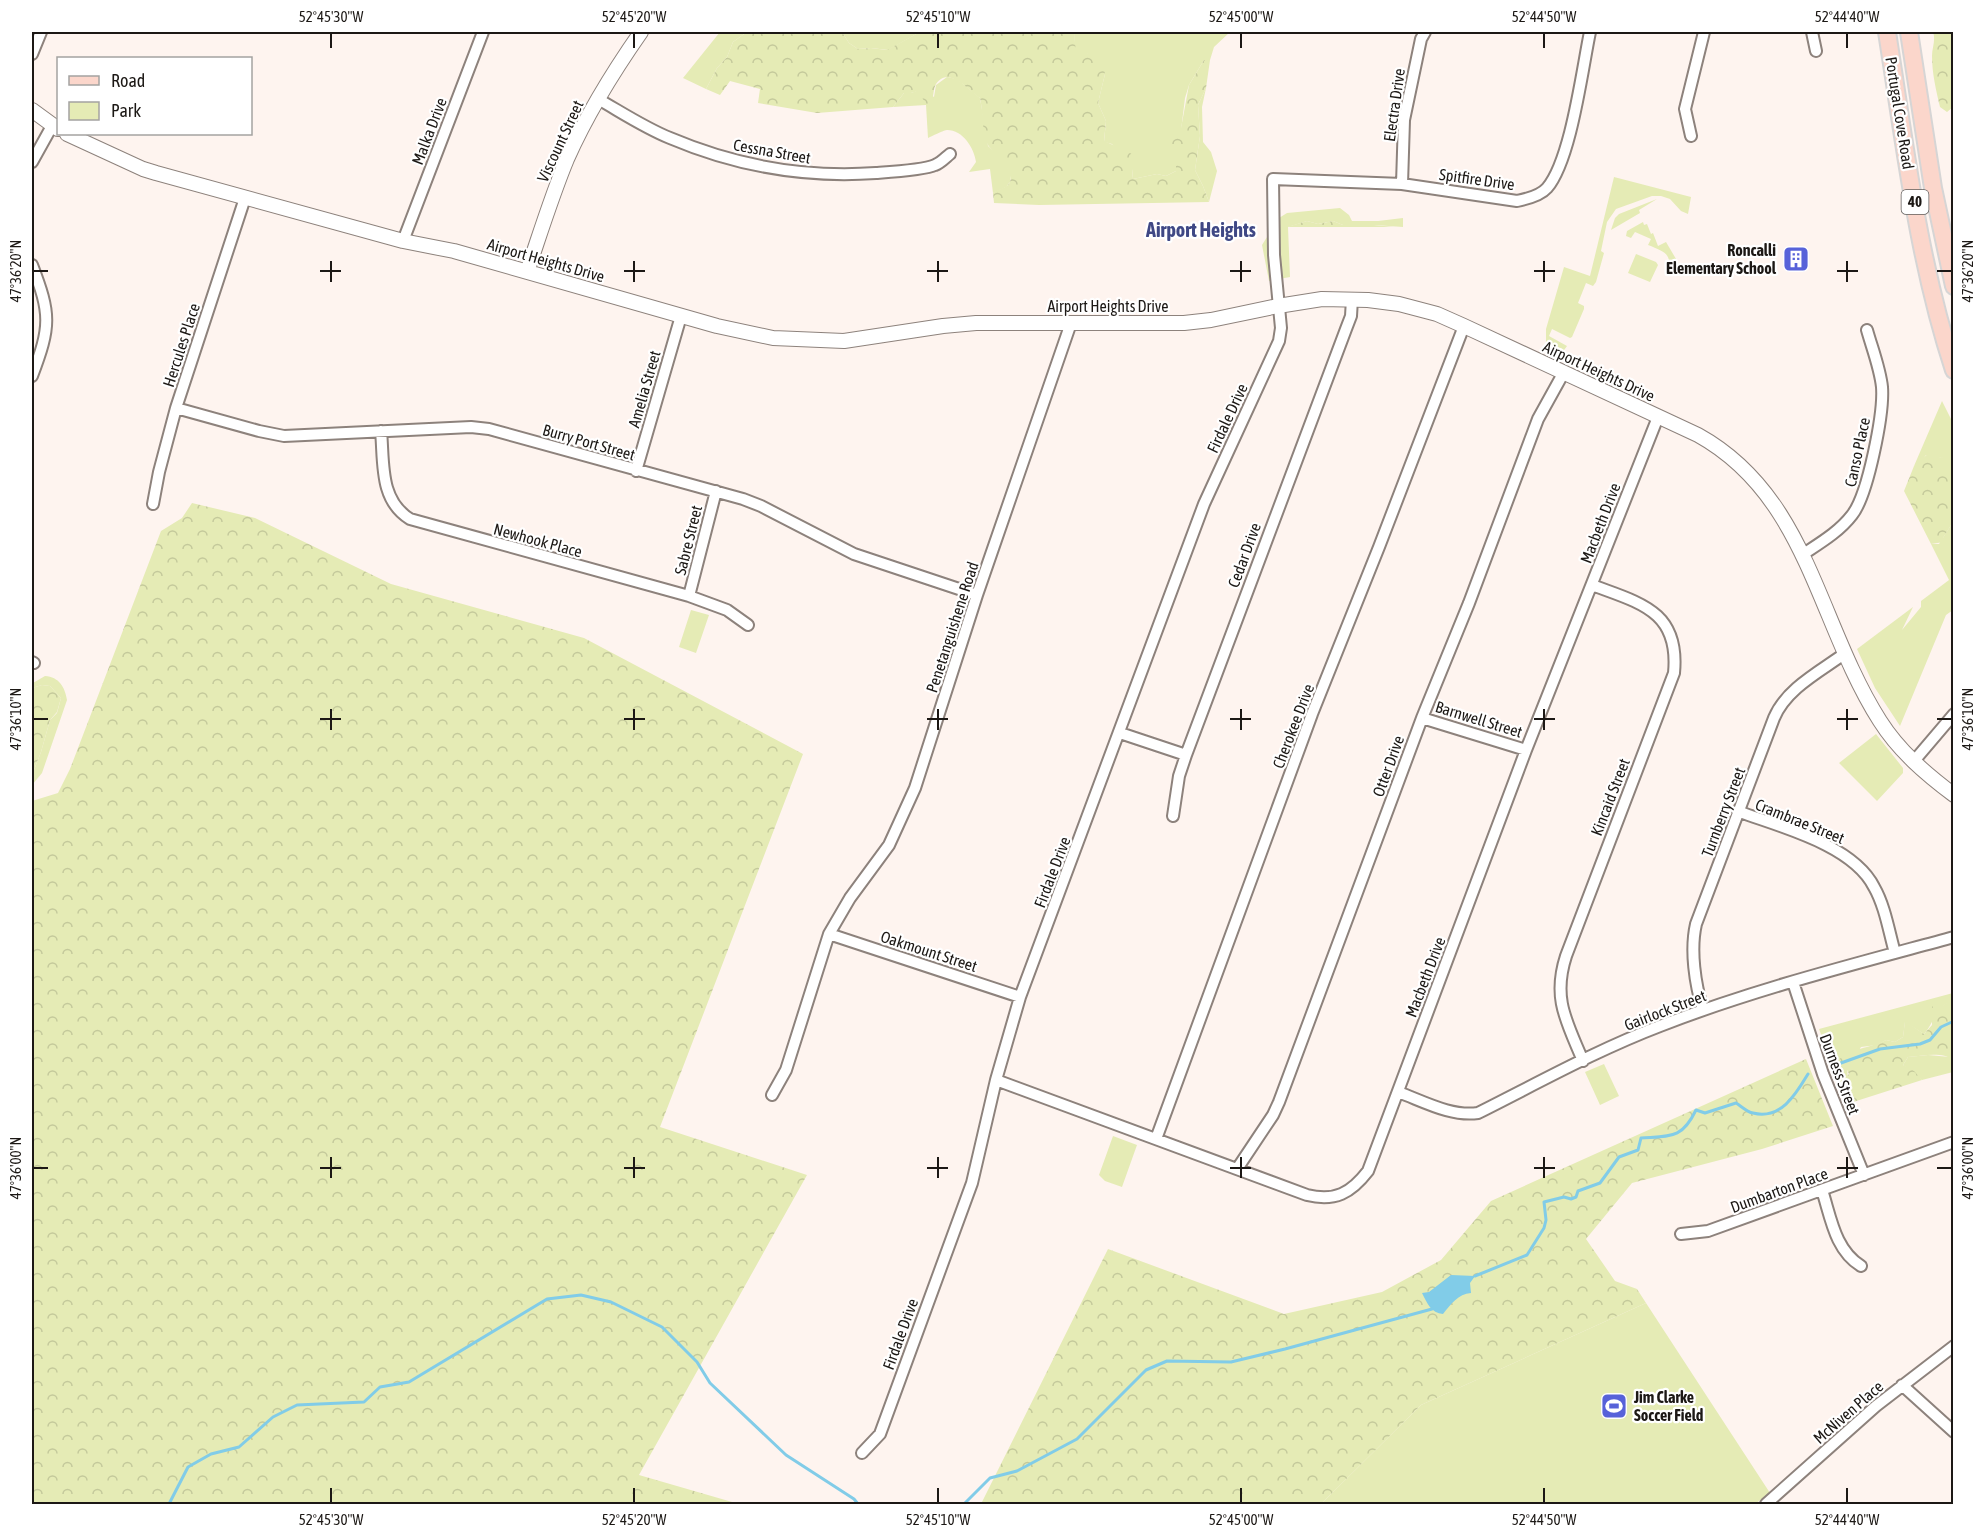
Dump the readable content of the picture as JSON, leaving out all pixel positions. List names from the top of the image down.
{
  "streets": {
    "main road": ["Portugal Cove Road", "40"],
    "street": [
      "Electra Drive",
      "Malka Drive",
      "Viscount Street",
      "Cessna Street",
      "Spitfire Drive",
      "Airport Heights Drive",
      "Hercules Place",
      "Amelia Street",
      "Firdale Drive",
      "Burry Port Street",
      "Canso Place",
      "Macbeth Drive",
      "Newhook Place",
      "Sabre Street",
      "Cedar Drive",
      "Penetanguishene Road",
      "Barnwell Street",
      "Cherokee Drive",
      "Otter Drive",
      "Kincaid Street",
      "Turnberry Street",
      "Crambrae Street",
      "Oakmount Street",
      "Gairlock Street",
      "Durness Street",
      "Dumbarton Place",
      "McNiven Place"
    ]
  },
  "crossings": [
    ["Electra Drive", "Spitfire Drive"],
    ["Malka Drive", "Airport Heights Drive"],
    ["Viscount Street", "Cessna Street"],
    ["Viscount Street", "Airport Heights Drive"],
    ["Spitfire Drive", "Firdale Drive"],
    ["Airport Heights Drive", "Hercules Place"],
    ["Airport Heights Drive", "Amelia Street"],
    ["Airport Heights Drive", "Firdale Drive"],
    ["Airport Heights Drive", "Canso Place"],
    ["Airport Heights Drive", "Macbeth Drive"],
    ["Airport Heights Drive", "Cedar Drive"],
    ["Airport Heights Drive", "Penetanguishene Road"],
    ["Airport Heights Drive", "Cherokee Drive"],
    ["Airport Heights Drive", "Otter Drive"],
    ["Airport Heights Drive", "Turnberry Street"],
    ["Hercules Place", "Burry Port Street"],
    ["Amelia Street", "Burry Port Street"],
    ["Firdale Drive", "Macbeth Drive"],
    ["Firdale Drive", "Oakmount Street"],
    ["Burry Port Street", "Newhook Place"],
    ["Burry Port Street", "Sabre Street"],
    ["Burry Port Street", "Penetanguishene Road"],
    ["Macbeth Drive", "Barnwell Street"],
    ["Macbeth Drive", "Cherokee Drive"],
    ["Macbeth Drive", "Otter Drive"],
    ["Macbeth Drive", "Kincaid Street"],
    ["Macbeth Drive", "Gairlock Street"],
    ["Newhook Place", "Sabre Street"],
    ["Penetanguishene Road", "Oakmount Street"],
    ["Barnwell Street", "Otter Drive"],
    ["Kincaid Street", "Gairlock Street"],
    ["Turnberry Street", "Crambrae Street"],
    ["Turnberry Street", "Gairlock Street"],
    ["Crambrae Street", "Gairlock Street"],
    ["Gairlock Street", "Durness Street"],
    ["Durness Street", "Dumbarton Place"]
  ],
  "districts": ["Airport Heights"],
  "places": {
    "building": ["Roncalli Elementary School"],
    "sports": ["Jim Clarke Soccer Field"]
  },
  "legend": ["Road", "Park"],
  "coordinates": [
    "52°45'30\"W",
    "52°45'20\"W",
    "52°45'10\"W",
    "52°45'00\"W",
    "52°44'50\"W",
    "52°44'40\"W",
    "47°36'20\"N",
    "47°36'10\"N",
    "47°36'00\"N"
  ]
}
